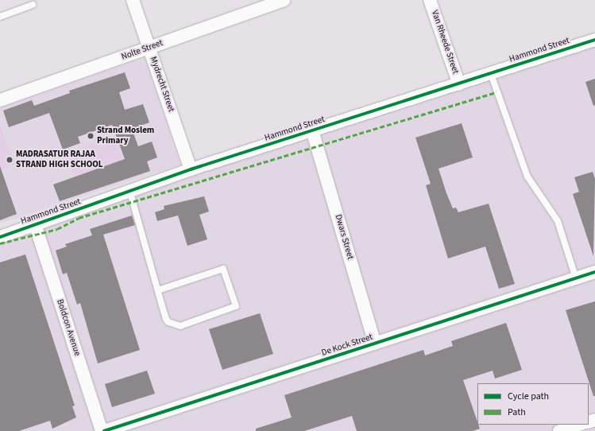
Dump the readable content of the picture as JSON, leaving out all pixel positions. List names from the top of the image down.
{
  "streets": {
    "street": [
      "Van Rheede Street",
      "Nolte Street",
      "Hammond Street",
      "Mydrecht Street",
      "Dwars Street",
      "Boldcon Avenue",
      "De Kock Street"
    ]
  },
  "crossings": [
    ["Van Rheede Street", "Hammond Street"],
    ["Nolte Street", "Mydrecht Street"],
    ["Hammond Street", "Mydrecht Street"],
    ["Hammond Street", "Dwars Street"],
    ["Hammond Street", "Boldcon Avenue"],
    ["Dwars Street", "De Kock Street"],
    ["Boldcon Avenue", "De Kock Street"]
  ],
  "places": ["Strand Moslem Primary", "MADRASATUR RAJAA STRAND HIGH SCHOOL"],
  "legend": ["Cycle path", "Path"]
}
